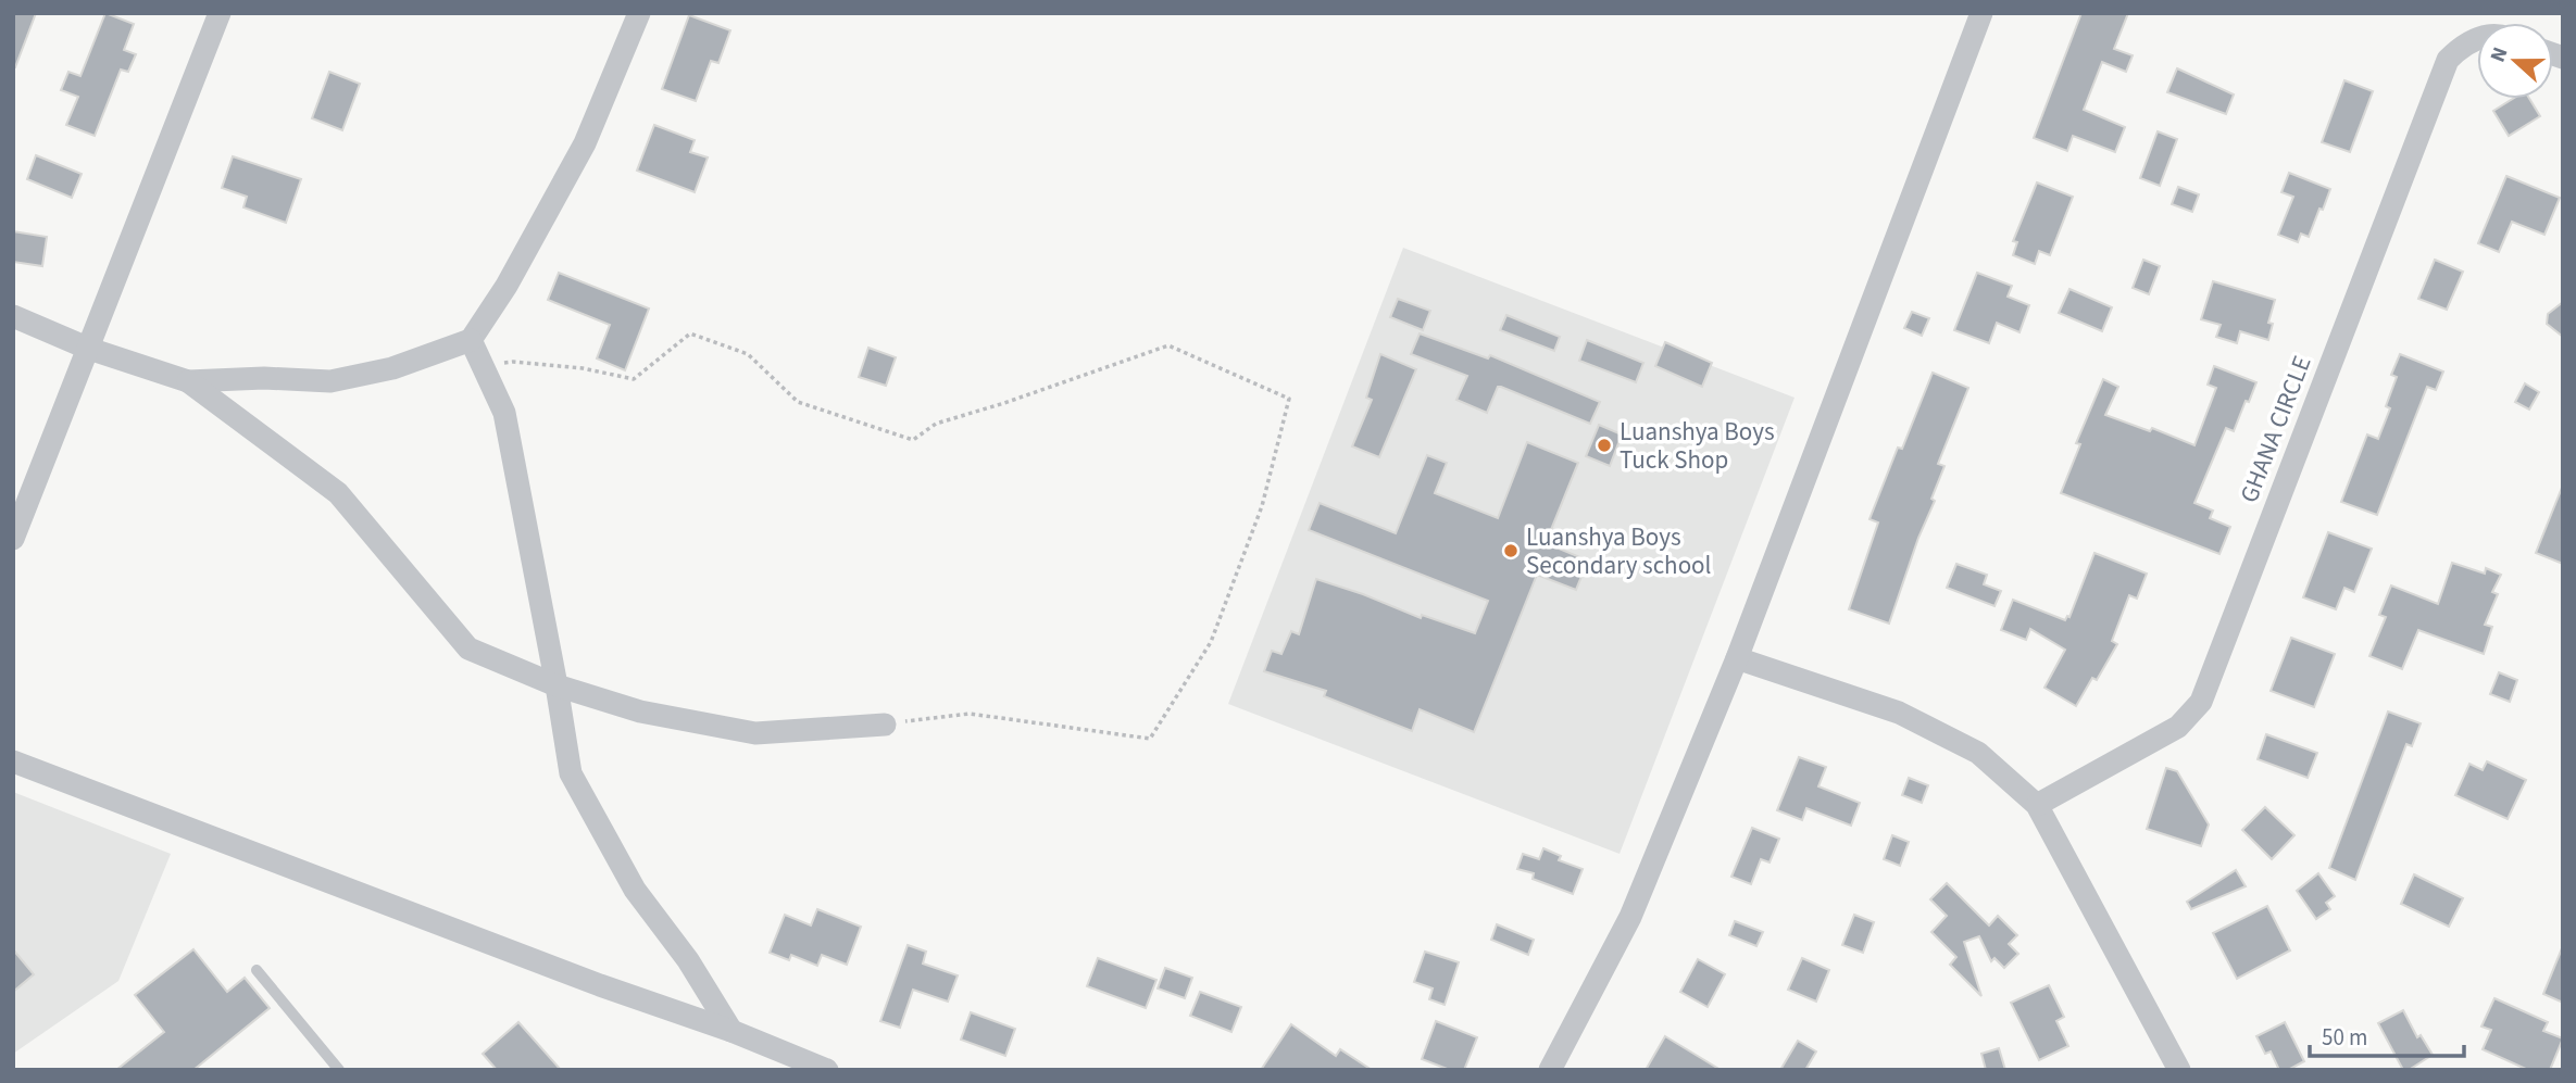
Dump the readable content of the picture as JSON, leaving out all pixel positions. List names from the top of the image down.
{
  "streets": {
    "street": ["GHANA CIRCLE"]
  },
  "places": ["Luanshya Boys Tuck Shop", "Luanshya Boys Secondary school"],
  "scale_bar": "50 m",
  "north": "left"
}
